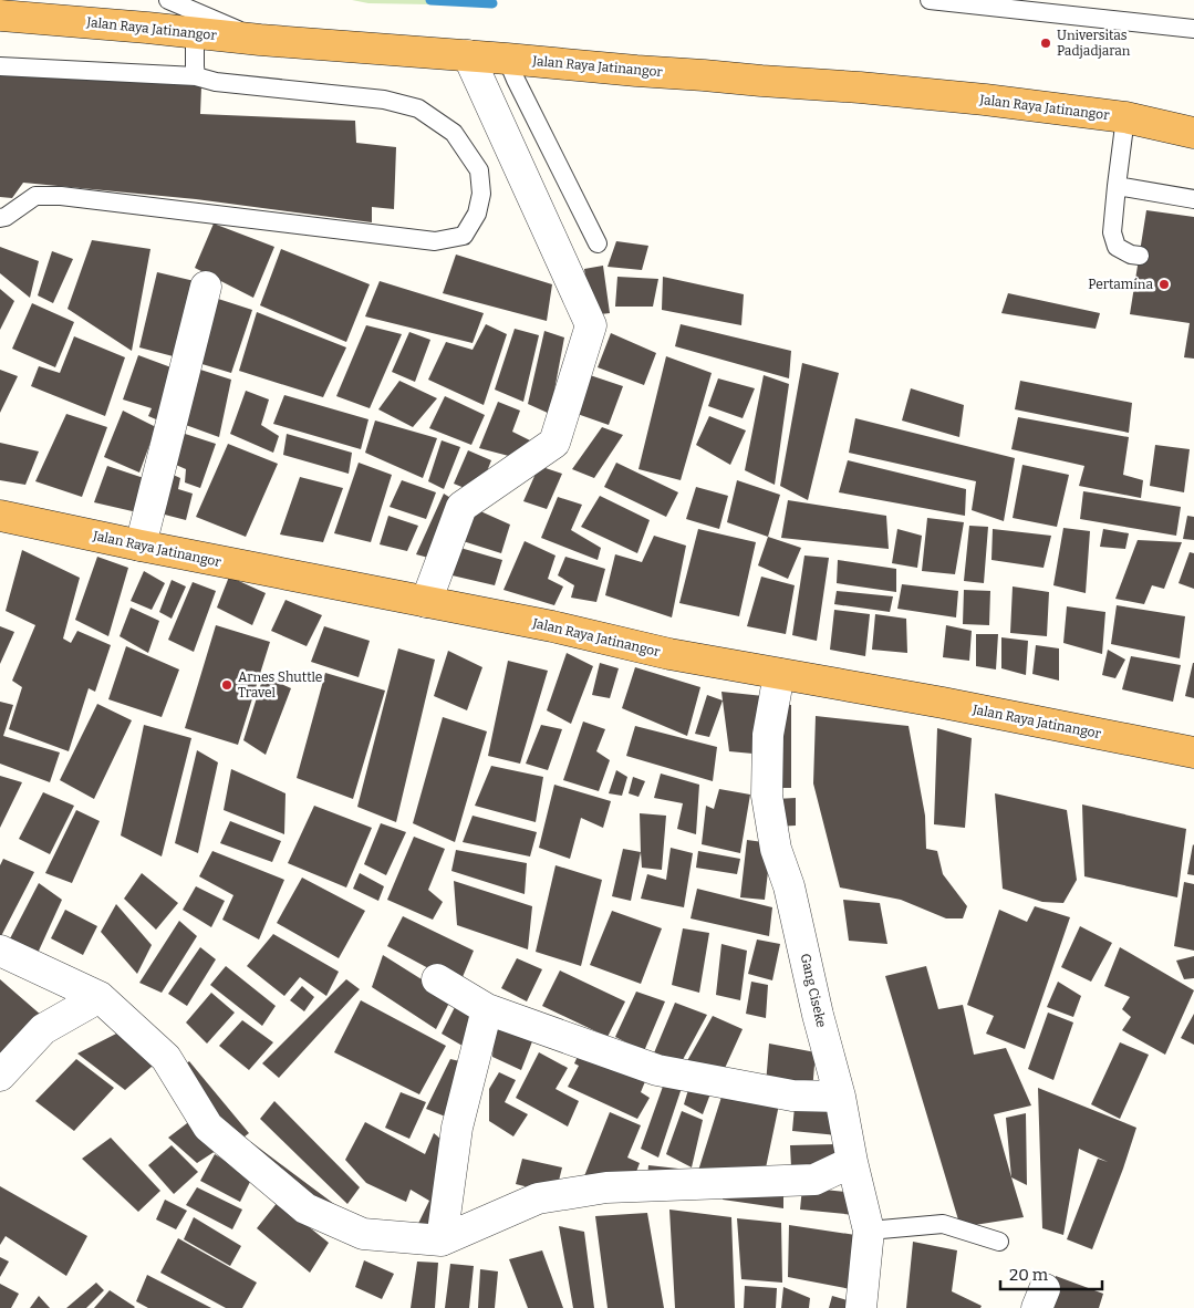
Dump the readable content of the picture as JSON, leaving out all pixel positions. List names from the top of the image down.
{
  "streets": {
    "highway": ["Jalan Raya Jatinangor"],
    "street": ["Gang Ciseke"]
  },
  "crossings": [
    ["Jalan Raya Jatinangor", "Gang Ciseke"]
  ],
  "places": ["Universitas Padjadjaran", "Pertamina", "Arnes Shuttle Travel"],
  "scale_bar": "20 m"
}
